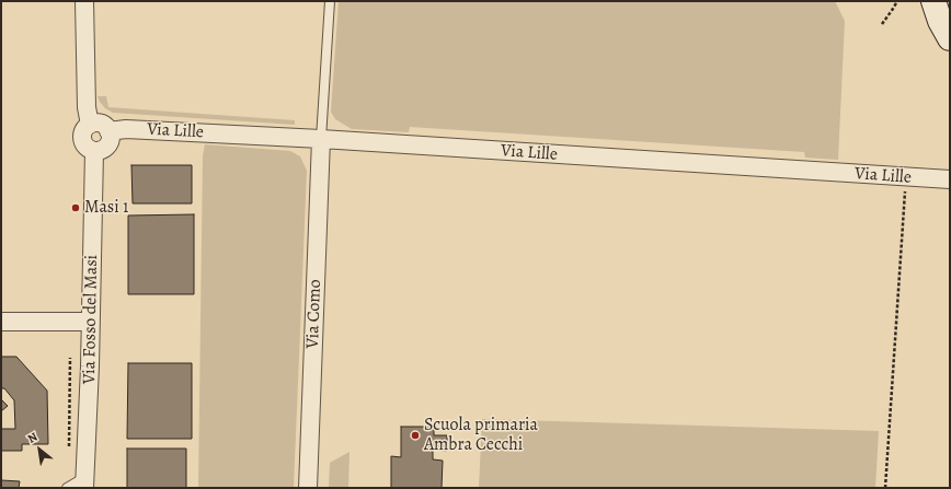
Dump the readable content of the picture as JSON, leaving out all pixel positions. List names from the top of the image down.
{
  "streets": {
    "street": ["Via Lille", "Via Como", "Via Fosso del Masi"]
  },
  "crossings": [
    ["Via Lille", "Via Como"],
    ["Via Lille", "Via Fosso del Masi"]
  ],
  "places": ["Masi 1", "Scuola primaria Ambra Cecchi"],
  "north": "top left"
}
